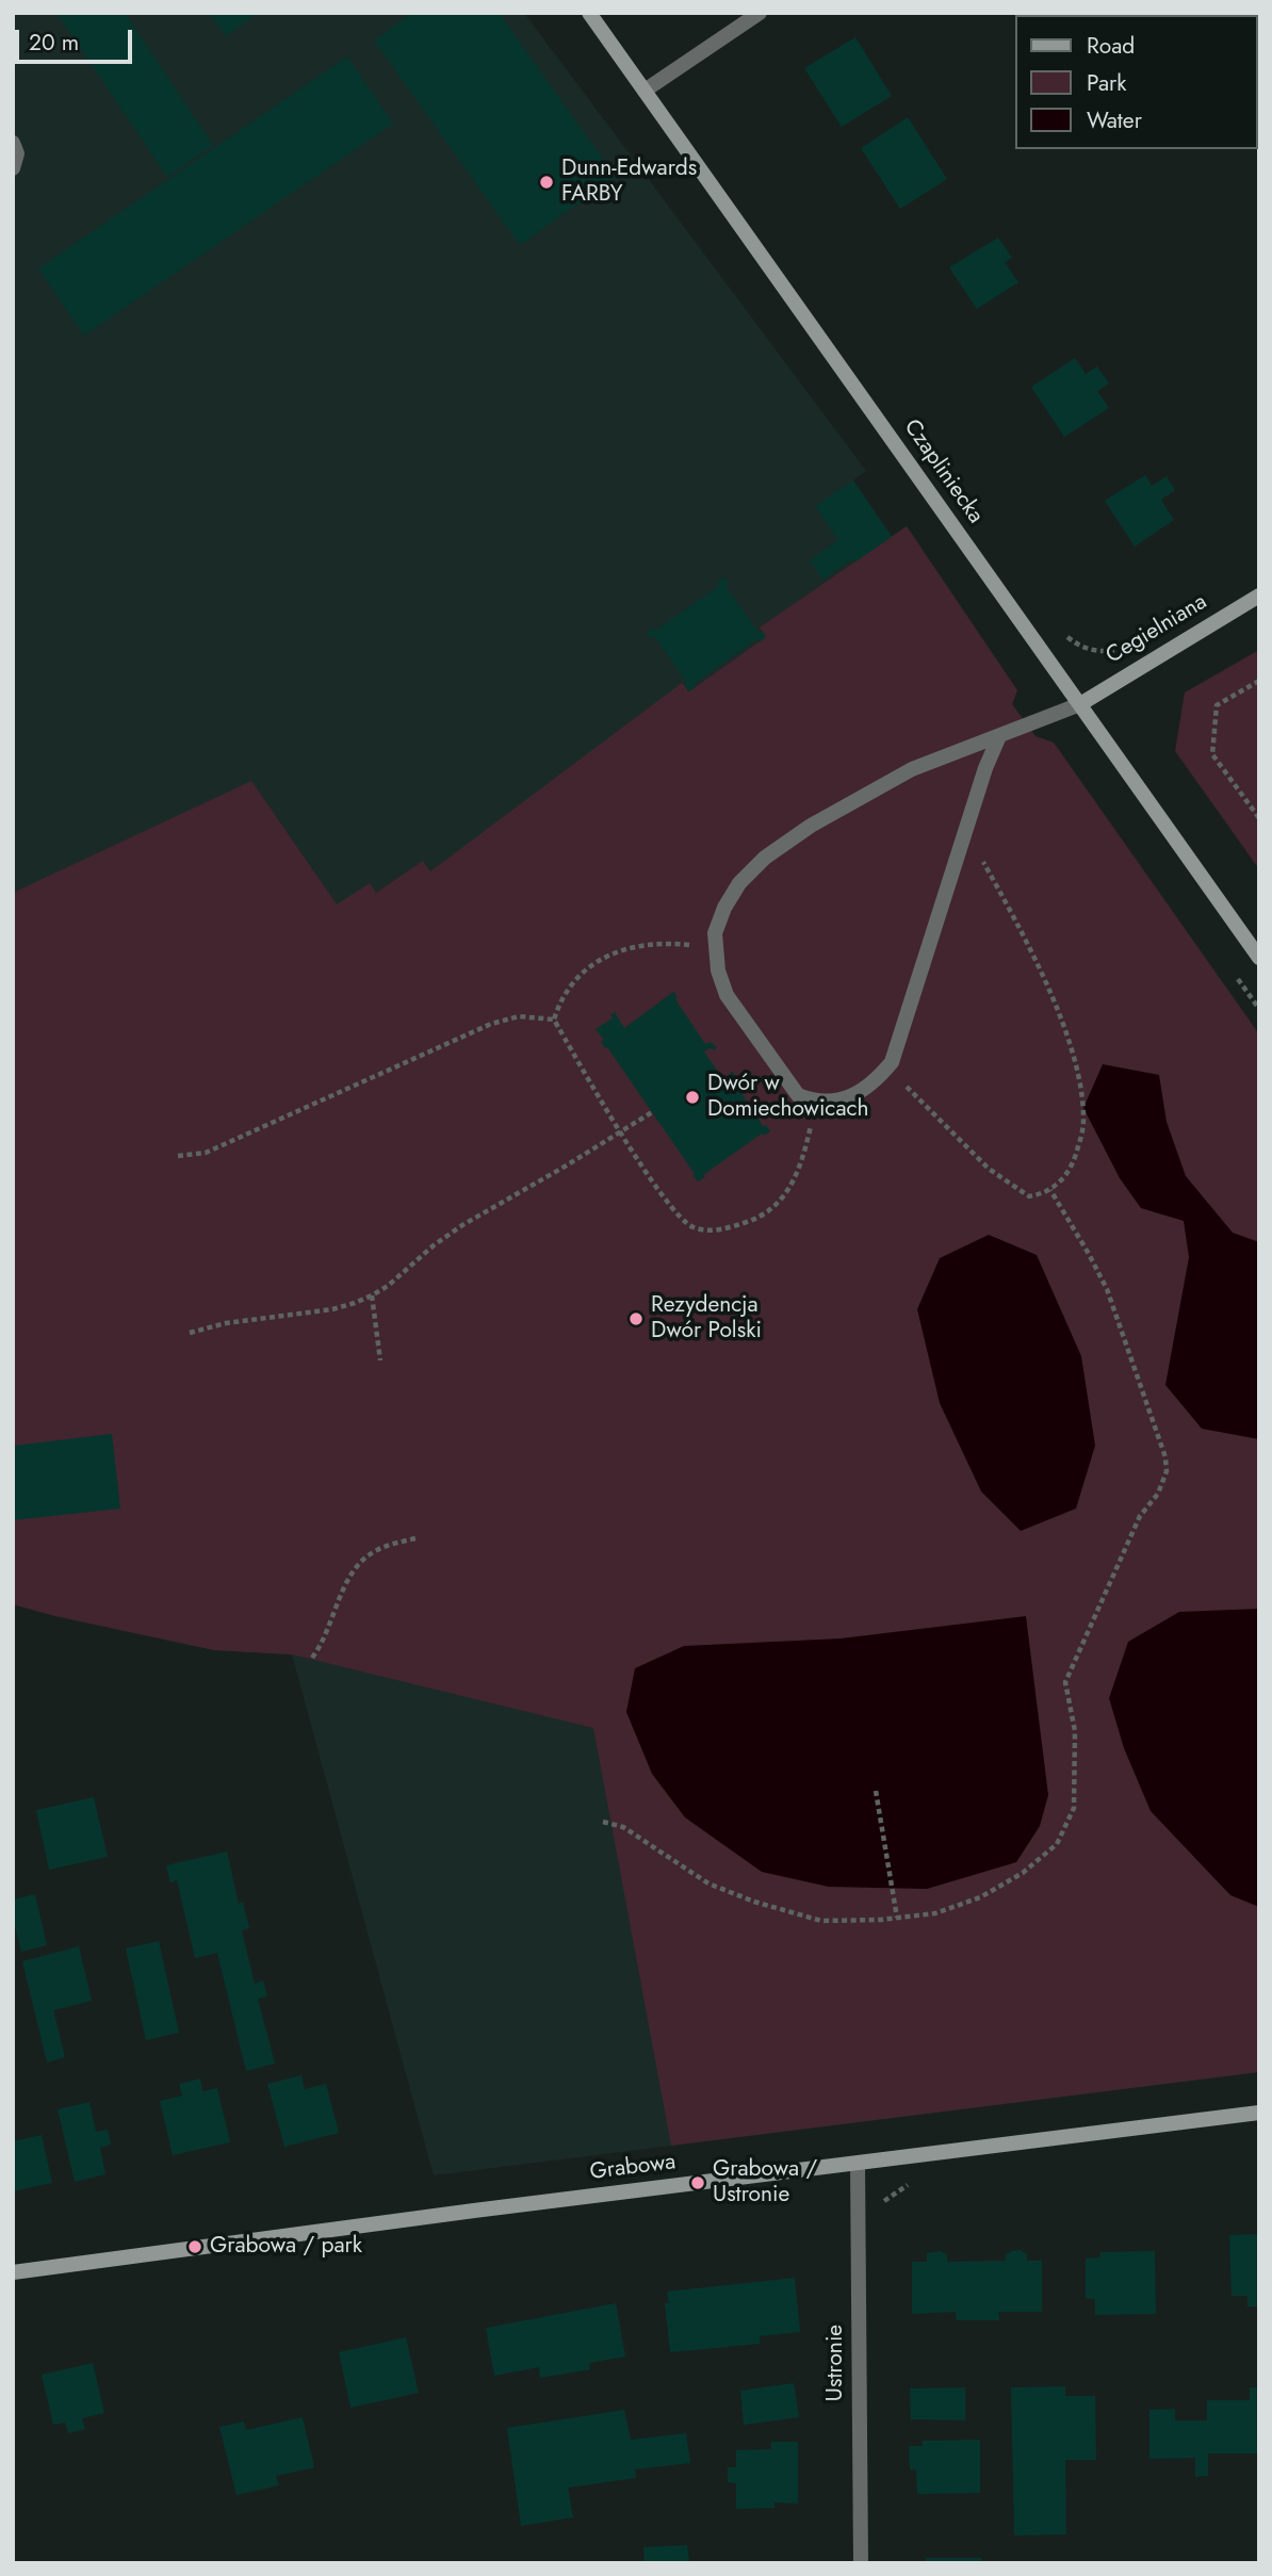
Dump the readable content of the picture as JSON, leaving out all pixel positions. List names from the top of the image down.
{
  "streets": {
    "street": [
      "Czapliniecka",
      "Cegielniana",
      "Grabowa",
      "Ustronie"
    ]
  },
  "crossings": [
    ["Czapliniecka", "Cegielniana"],
    ["Grabowa", "Ustronie"]
  ],
  "places": [
    "Dunn-Edwards FARBY",
    "Dwór w Domiechowicach",
    "Rezydencja Dwór Polski",
    "Grabowa / Ustronie",
    "Grabowa / park"
  ],
  "legend": ["Road", "Park", "Water"],
  "scale_bar": "20 m"
}
